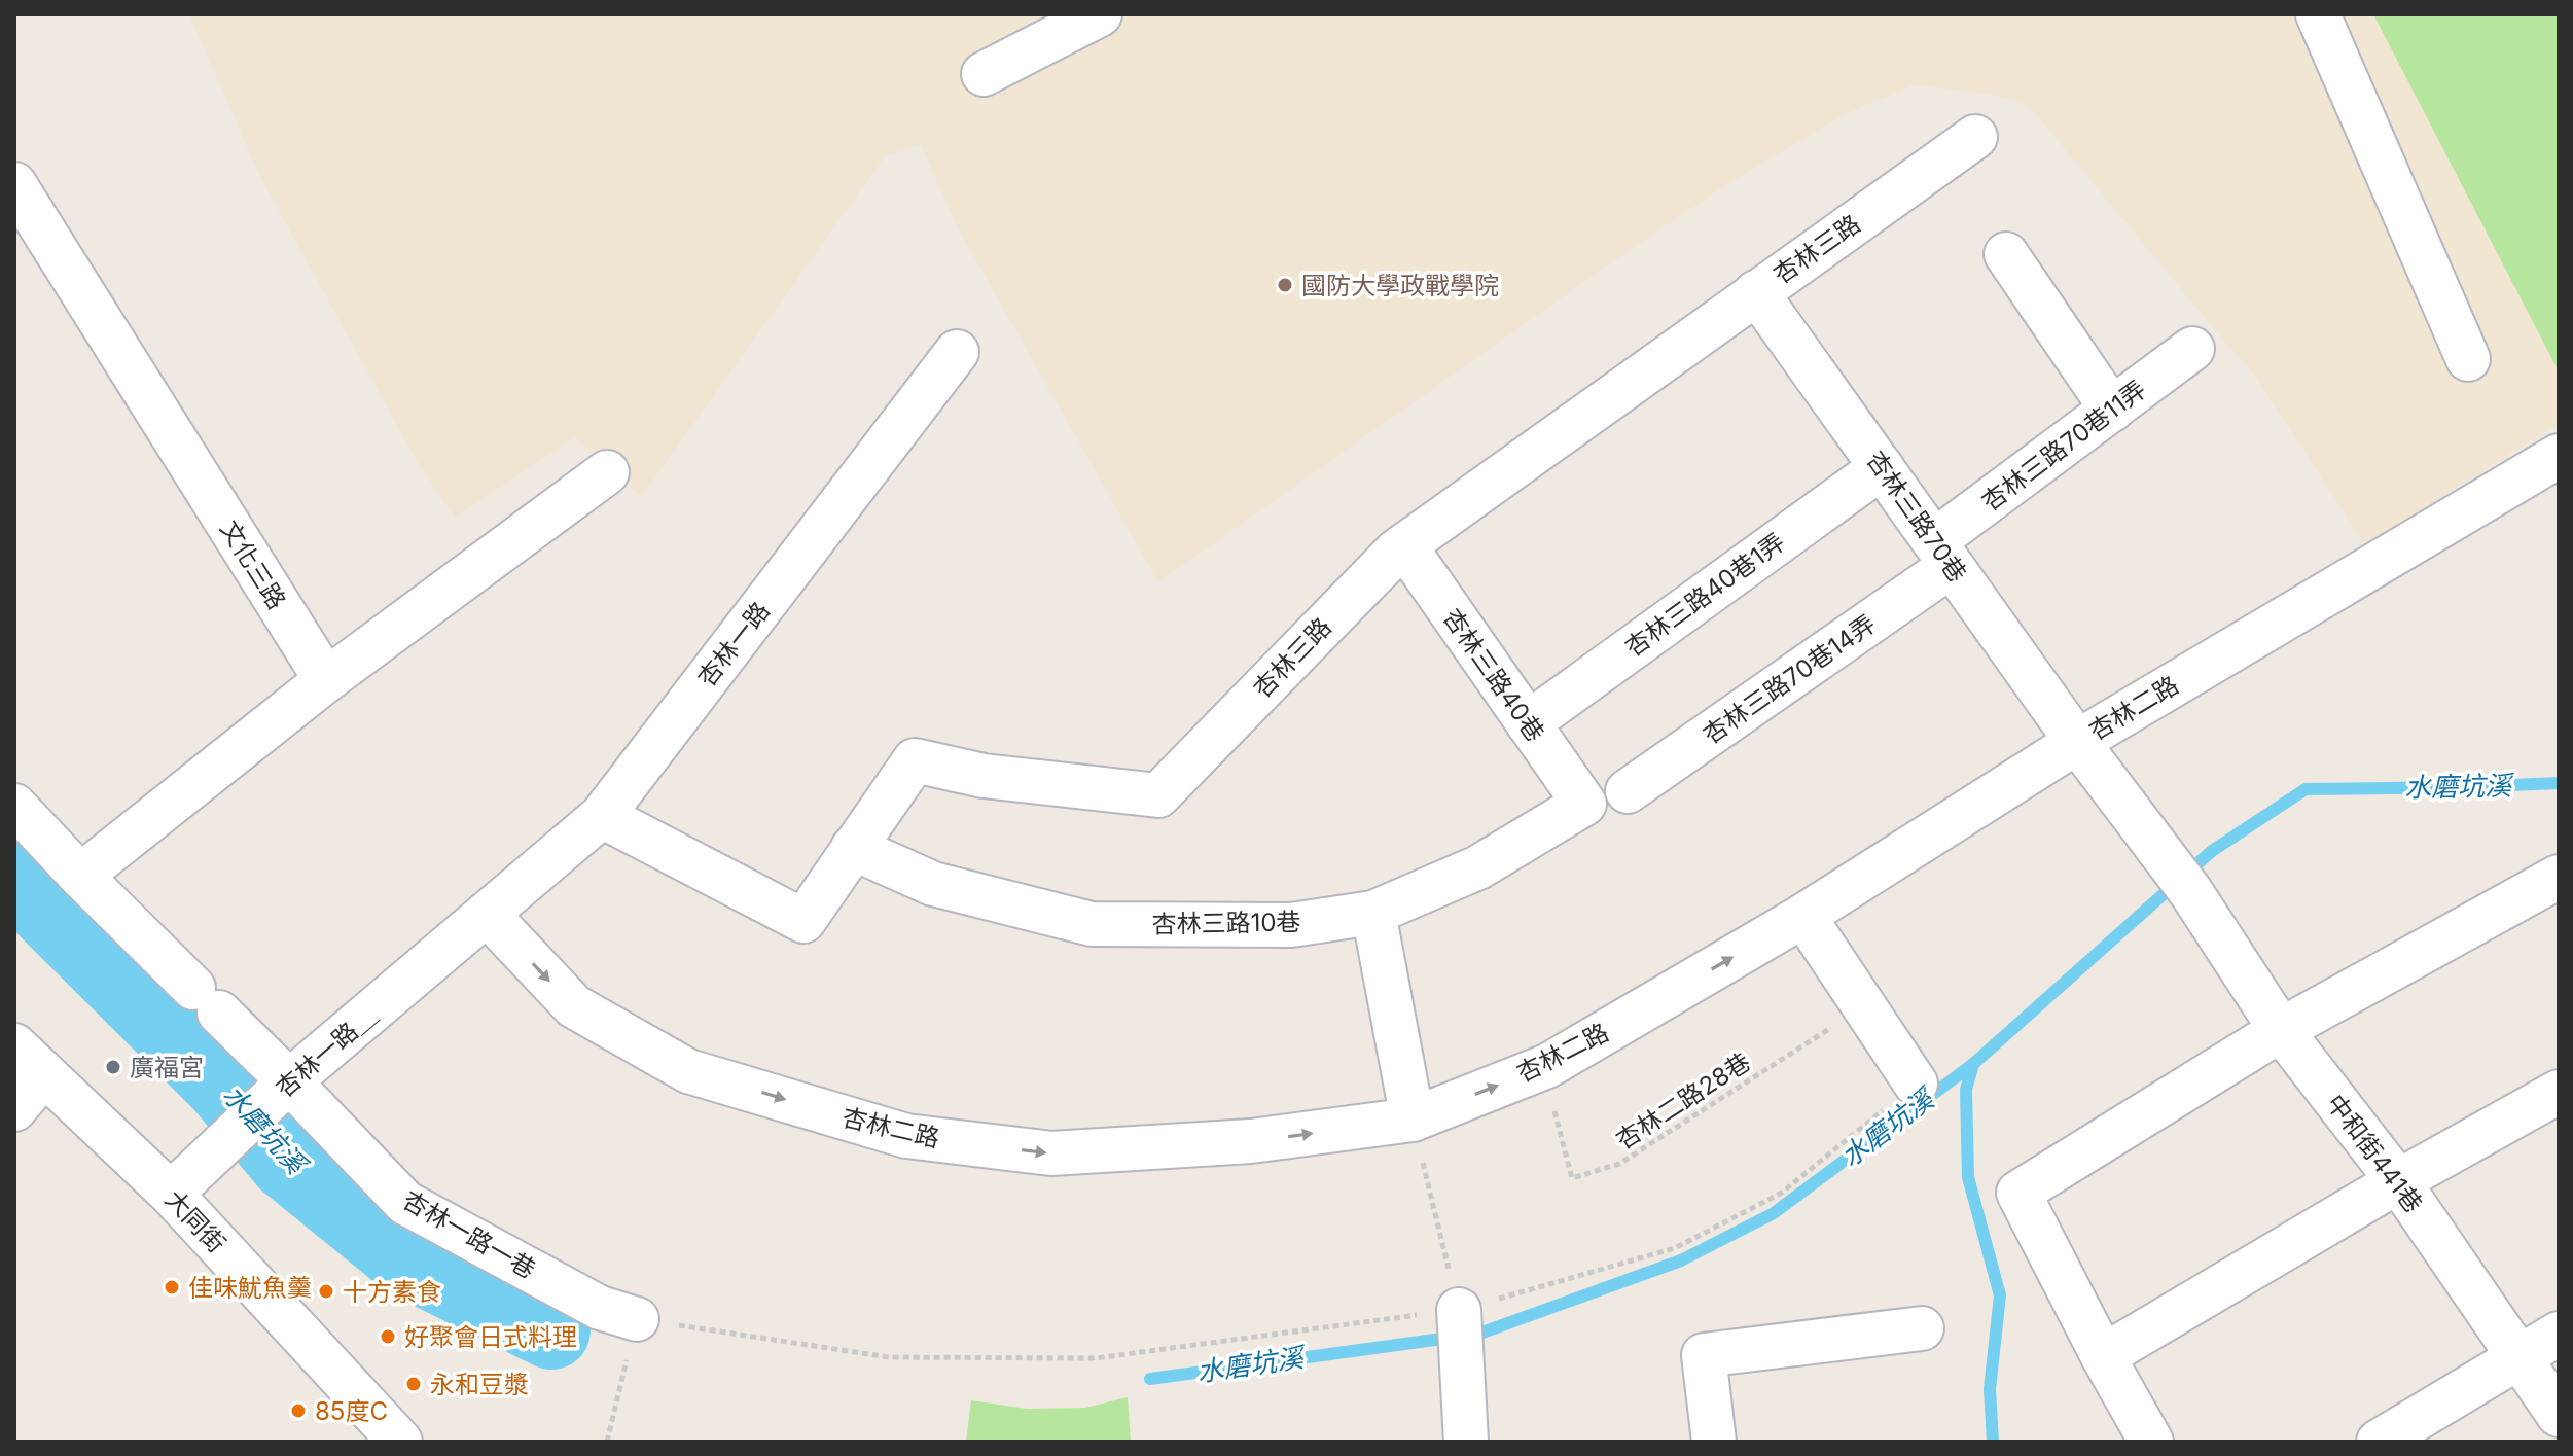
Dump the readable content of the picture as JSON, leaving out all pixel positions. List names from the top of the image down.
{
  "streets": {
    "street": [
      "杏林三路",
      "杏林三路70巷11弄",
      "杏林三路70巷",
      "文化三路",
      "杏林三路40巷1弄",
      "杏林一路",
      "杏林三路40巷",
      "杏林三路70巷14弄",
      "杏林二路",
      "杏林三路10巷",
      "杏林一路＿",
      "中和街441巷",
      "大同街",
      "杏林一路一巷"
    ],
    "path": ["杏林二路28巷"]
  },
  "crossings": [
    ["杏林三路", "杏林三路70巷"],
    ["杏林三路", "杏林一路"],
    ["杏林三路", "杏林三路40巷"],
    ["杏林三路", "杏林三路10巷"],
    ["杏林三路70巷11弄", "杏林三路70巷"],
    ["杏林三路70巷11弄", "杏林三路70巷14弄"],
    ["杏林三路70巷", "杏林三路40巷1弄"],
    ["杏林三路70巷", "杏林三路70巷14弄"],
    ["杏林三路70巷", "杏林二路"],
    ["杏林三路70巷", "中和街441巷"],
    ["杏林三路40巷1弄", "杏林三路40巷"],
    ["杏林一路", "杏林二路"],
    ["杏林一路", "杏林一路＿"],
    ["杏林三路40巷", "杏林三路10巷"],
    ["杏林二路", "杏林一路＿"],
    ["杏林二路", "杏林二路28巷"],
    ["杏林一路＿", "大同街"],
    ["杏林一路＿", "杏林一路一巷"]
  ],
  "one_way": ["杏林二路"],
  "water": ["水磨坑溪"],
  "places": [
    "國防大學政戰學院",
    "廣福宮",
    "佳味魷魚羹",
    "十方素食",
    "好聚會日式料理",
    "永和豆漿",
    "85度C"
  ]
}
